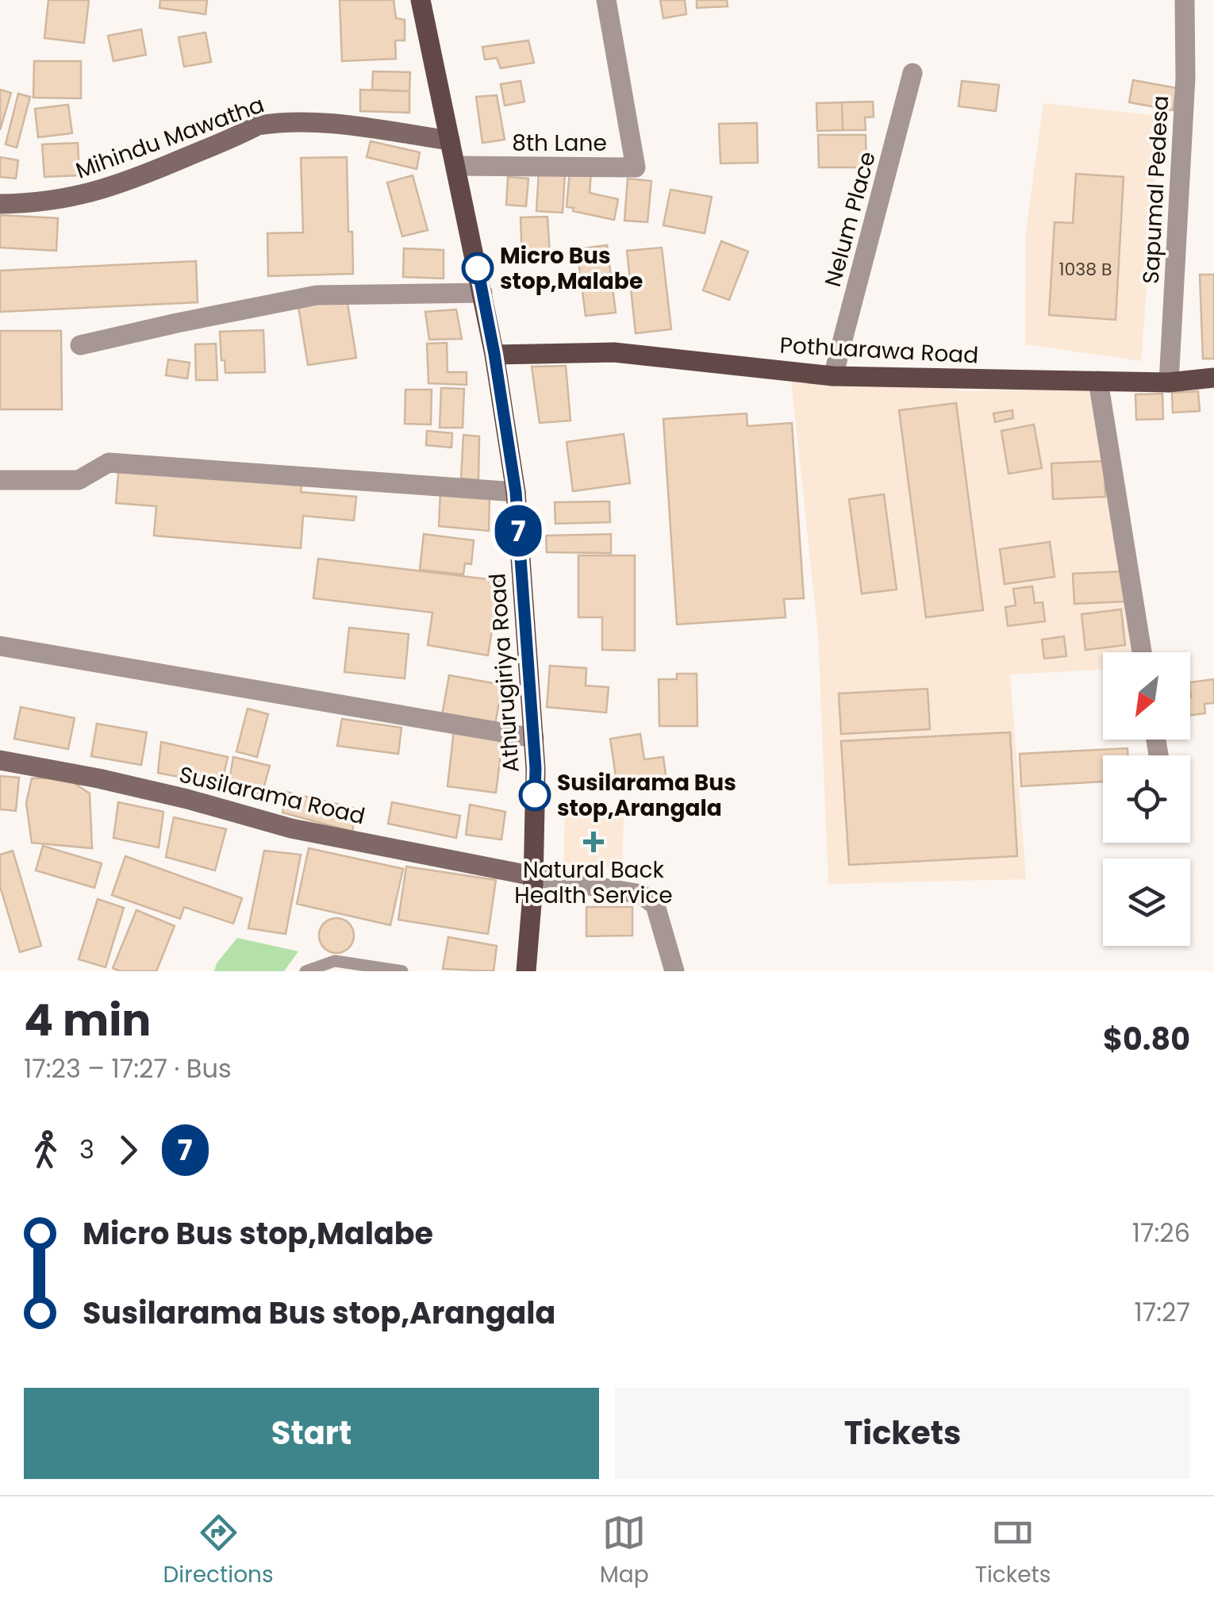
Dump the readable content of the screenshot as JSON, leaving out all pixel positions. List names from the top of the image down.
{
  "streets": {
    "main road": ["Pothuarawa Road", "Athurugiriya Road"],
    "street": [
      "Mihindu Mawatha",
      "8th Lane",
      "Sapumal Pedesa",
      "Nelum Place",
      "Susilarama Road"
    ]
  },
  "crossings": [
    ["Mihindu Mawatha", "Athurugiriya Road"],
    ["8th Lane", "Athurugiriya Road"],
    ["Sapumal Pedesa", "Pothuarawa Road"],
    ["Nelum Place", "Pothuarawa Road"],
    ["Pothuarawa Road", "Athurugiriya Road"],
    ["Athurugiriya Road", "Susilarama Road"]
  ],
  "places": {
    "other": ["Micro Bus stop,Malabe", "Susilarama Bus stop,Arangala"],
    "health": ["Natural Back Health Service"]
  },
  "lines": ["bus line 7"],
  "house_numbers": ["1038 B"],
  "north": "bottom left",
  "page": {
    "on_map": "7",
    "heading": ["4 min", "17:23 – 17:27 · Bus", "$0.80"],
    "legs": ["3", "7"],
    "list": [
      {
        "name": "Micro Bus stop,Malabe",
        "value": "17:26"
      },
      {
        "name": "Susilarama Bus stop,Arangala",
        "value": "17:27"
      }
    ],
    "buttons": ["Start", "Tickets"],
    "tabs": ["Directions", "Map", "Tickets"]
  }
}
